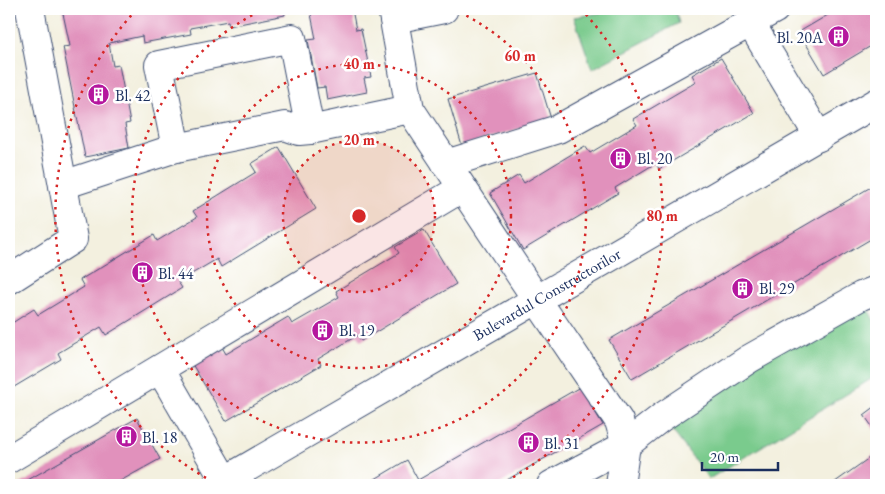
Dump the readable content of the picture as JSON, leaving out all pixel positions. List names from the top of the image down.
{
  "streets": {
    "street": ["Bulevardul Constructorilor"]
  },
  "places": {
    "building": [
      "Bl. 20A",
      "Bl. 42",
      "Bl. 20",
      "Bl. 44",
      "Bl. 29",
      "Bl. 19",
      "Bl. 18",
      "Bl. 31"
    ]
  },
  "scale_bar": "20 m",
  "rings": [
    "60 m",
    "40 m",
    "20 m",
    "80 m"
  ]
}
